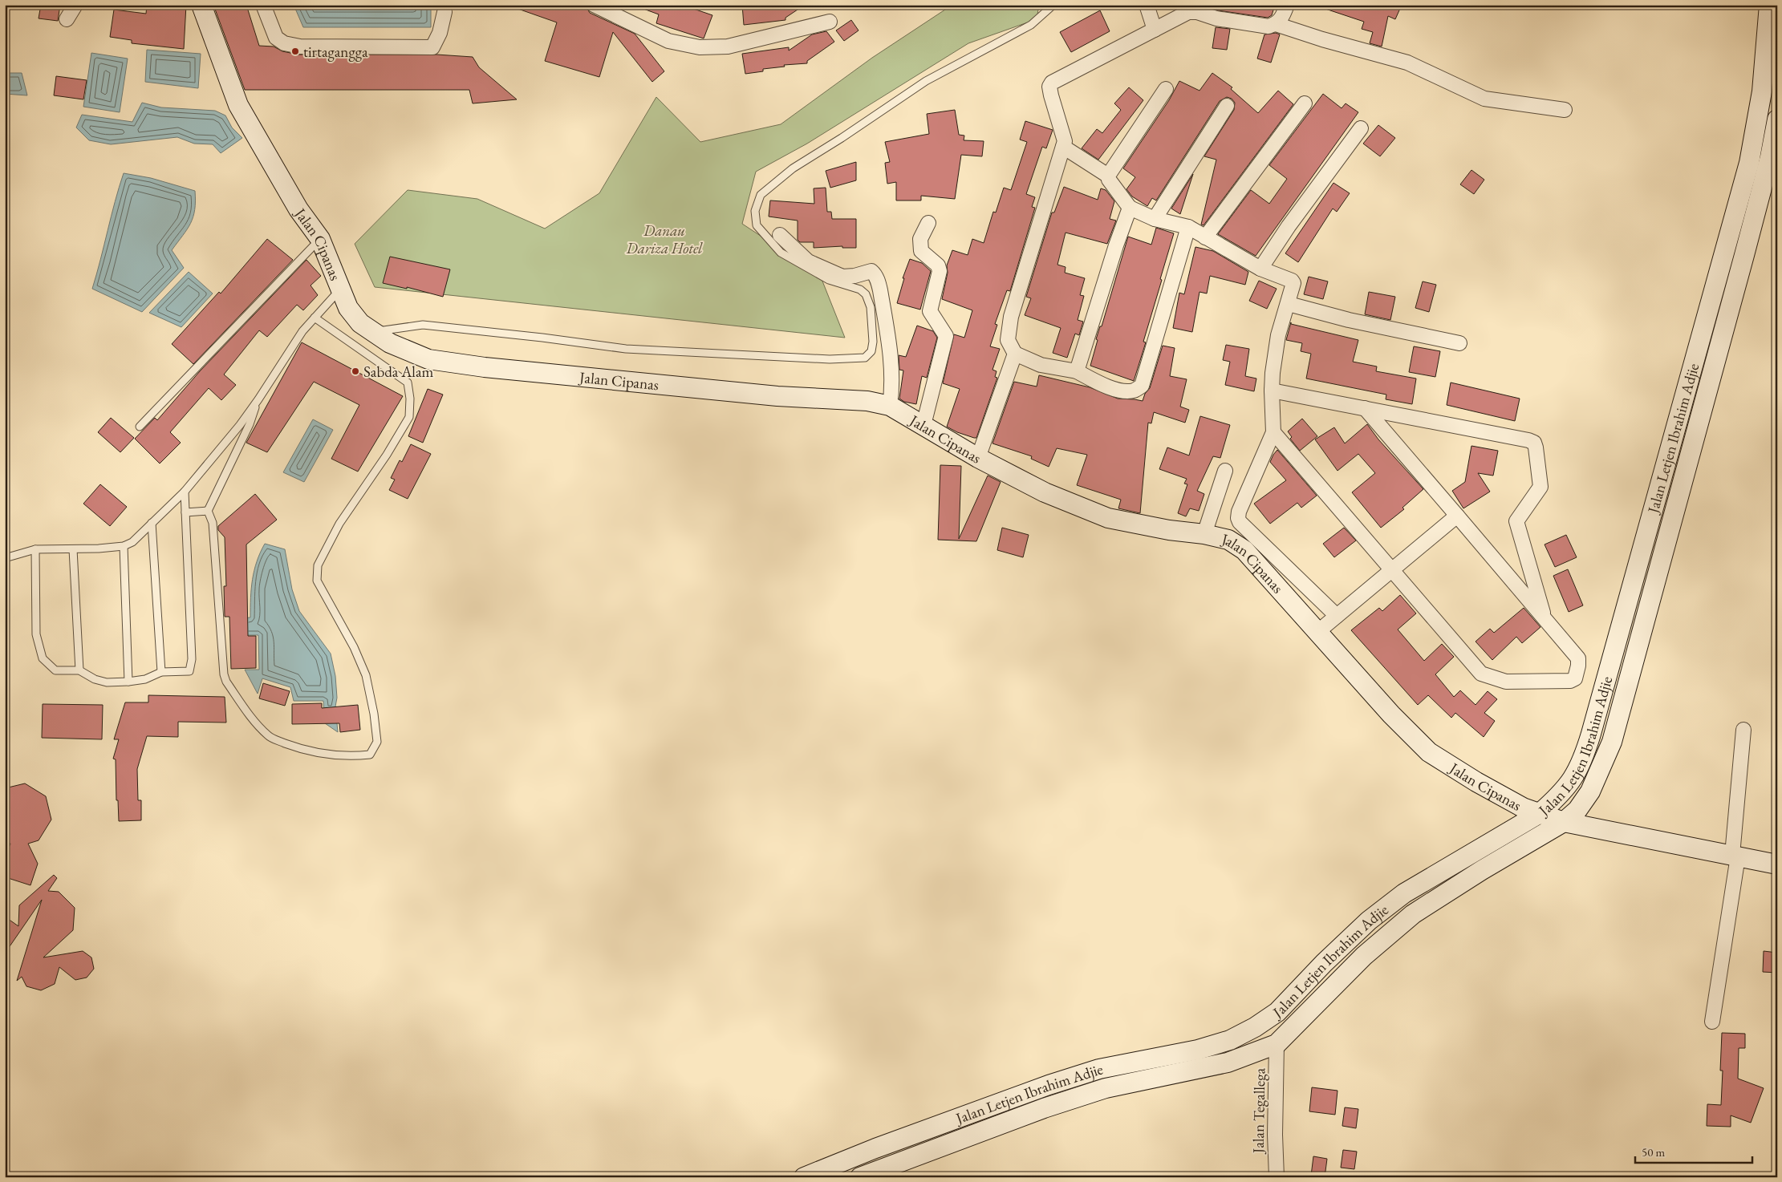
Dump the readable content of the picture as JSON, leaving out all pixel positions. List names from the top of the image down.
{
  "streets": {
    "street": ["Jalan Cipanas", "Jalan Letjen Ibrahim Adjie", "Jalan Tegallega"]
  },
  "crossings": [
    ["Jalan Cipanas", "Jalan Letjen Ibrahim Adjie"],
    ["Jalan Letjen Ibrahim Adjie", "Jalan Tegallega"]
  ],
  "parks": ["Danau Dariza Hotel"],
  "places": ["tirtagangga", "Sabda Alam"],
  "scale_bar": "50 m"
}
